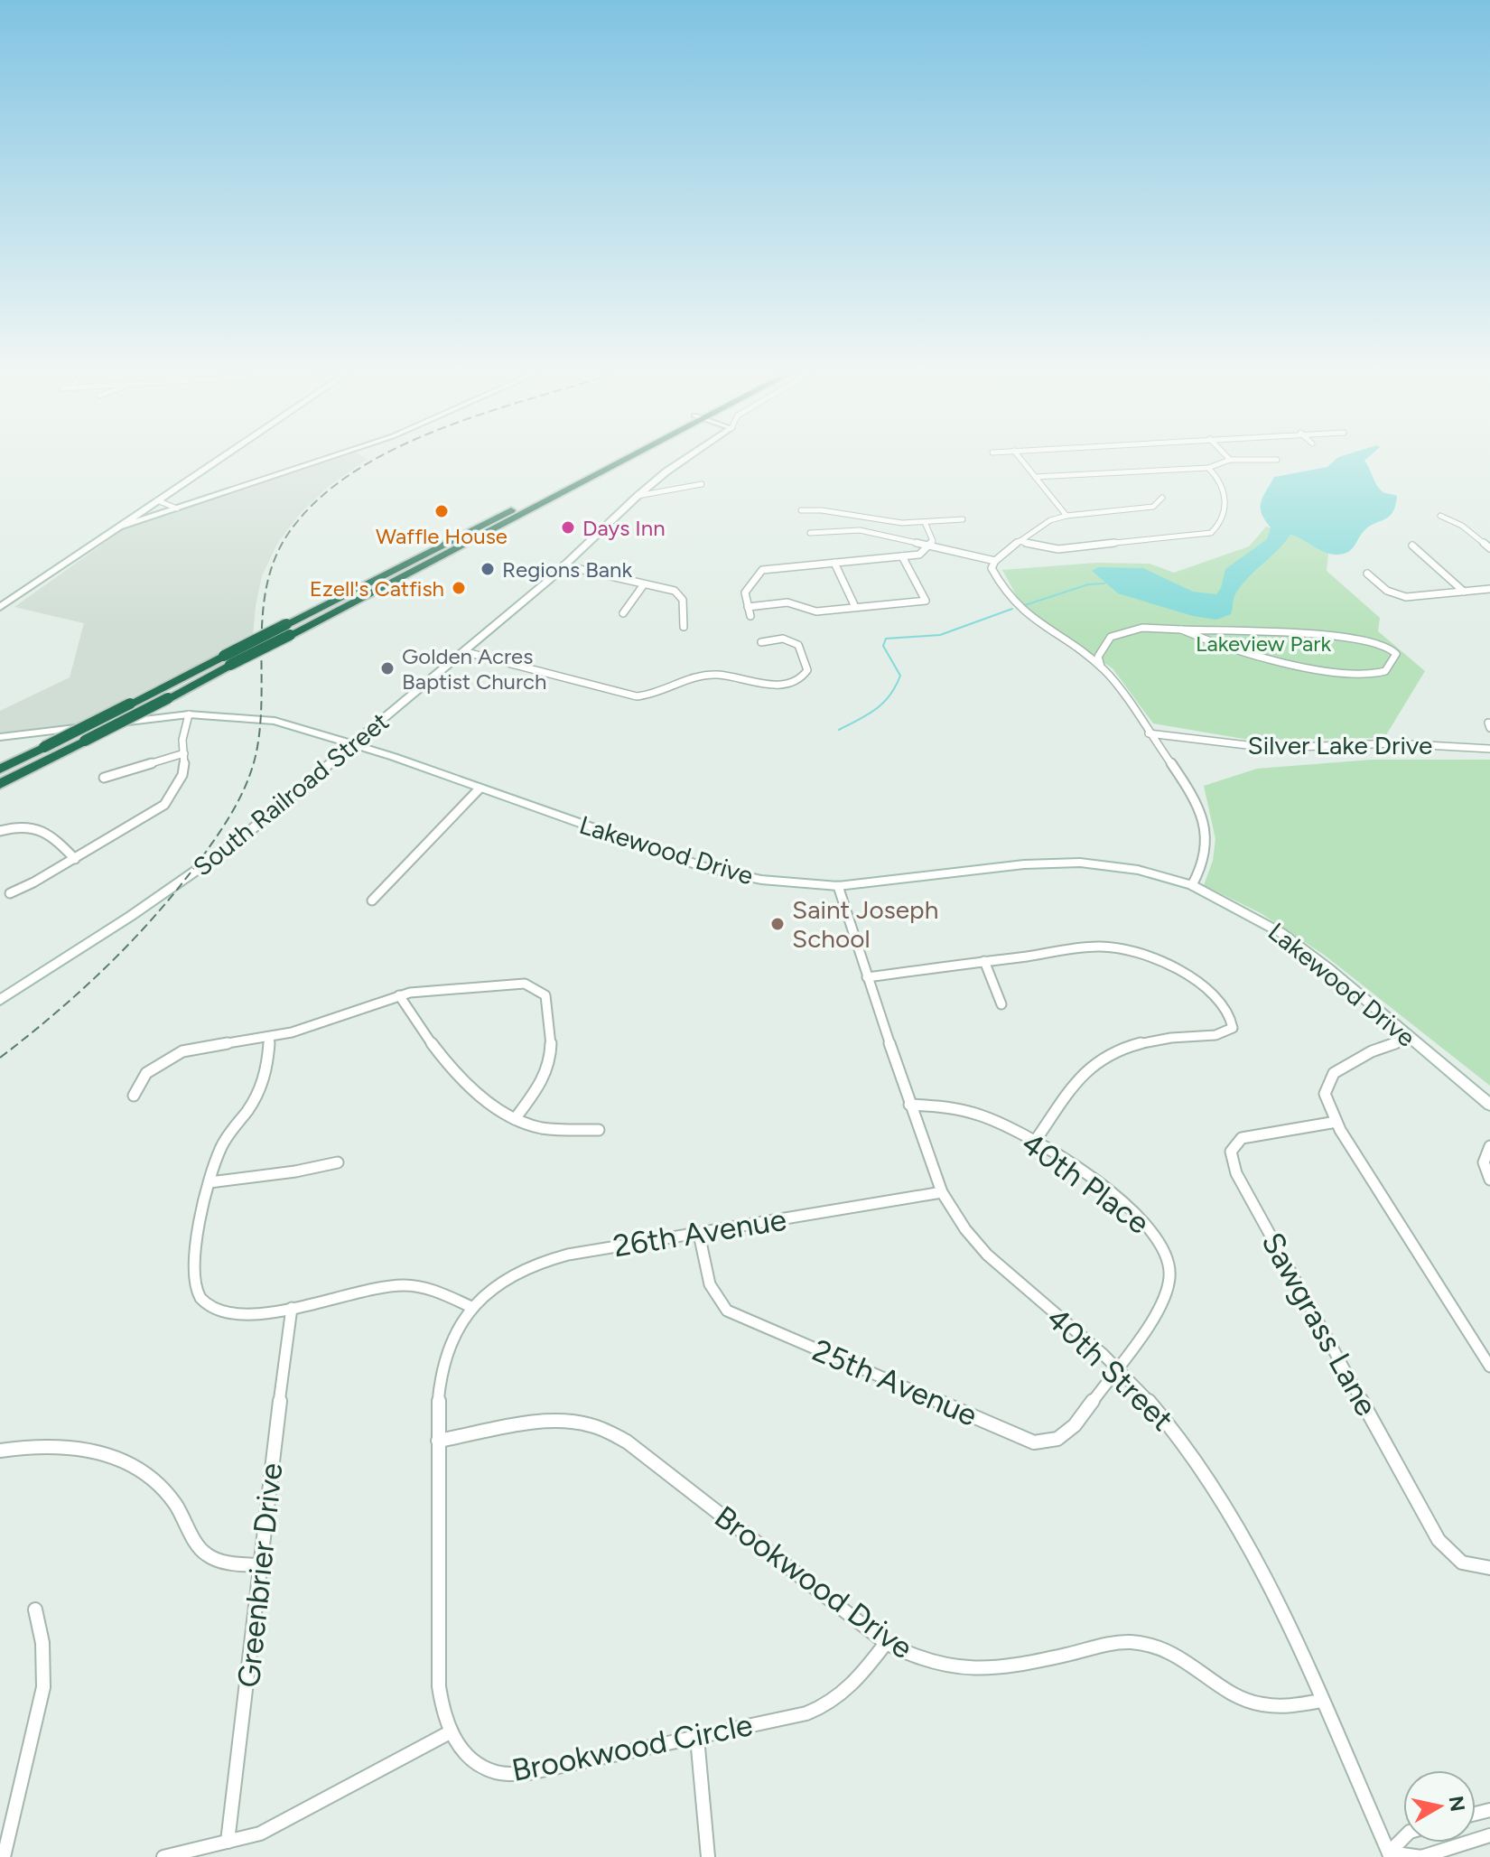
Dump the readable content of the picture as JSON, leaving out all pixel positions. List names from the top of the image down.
{
  "streets": {
    "street": [
      "Silver Lake Drive",
      "South Railroad Street",
      "Lakewood Drive",
      "40th Place",
      "26th Avenue",
      "Sawgrass Lane",
      "40th Street",
      "25th Avenue",
      "Greenbrier Drive",
      "Brookwood Drive",
      "Brookwood Circle"
    ]
  },
  "crossings": [
    ["South Railroad Street", "Lakewood Drive"],
    ["Lakewood Drive", "40th Street"],
    ["40th Place", "40th Street"],
    ["40th Place", "25th Avenue"],
    ["26th Avenue", "40th Street"],
    ["26th Avenue", "25th Avenue"],
    ["40th Street", "25th Avenue"],
    ["40th Street", "Brookwood Drive"],
    ["Brookwood Drive", "Brookwood Circle"]
  ],
  "parks": ["Lakeview Park"],
  "places": [
    "Waffle House",
    "Days Inn",
    "Regions Bank",
    "Ezell's Catfish",
    "Golden Acres Baptist Church",
    "Saint Joseph School"
  ],
  "north": "right"
}
